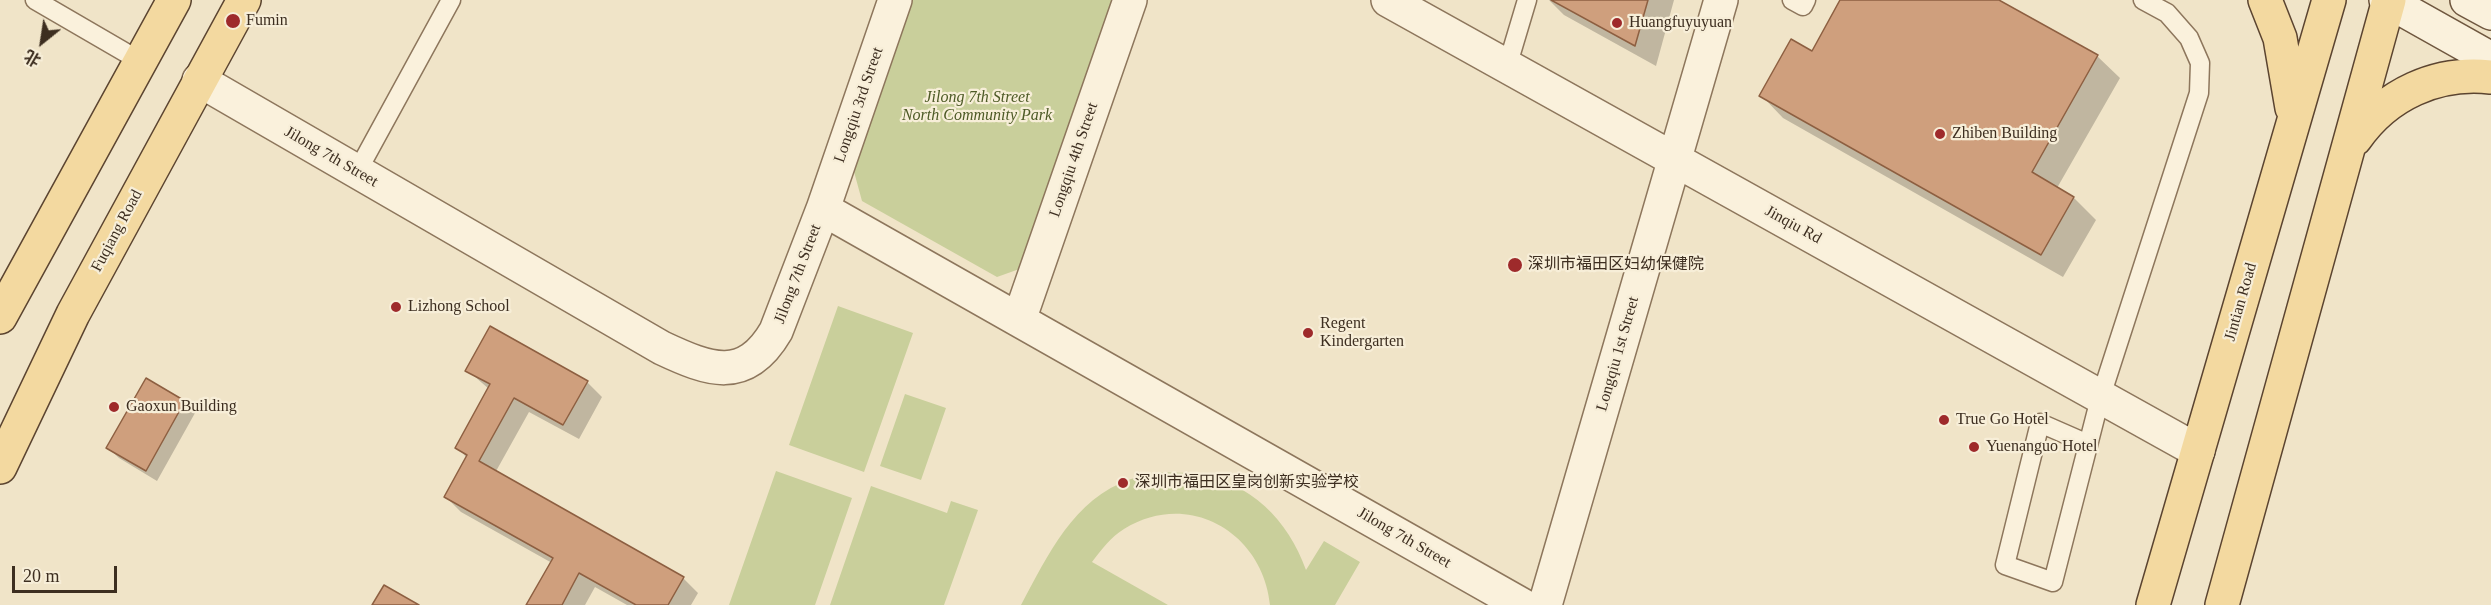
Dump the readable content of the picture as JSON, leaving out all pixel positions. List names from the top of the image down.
{
  "streets": {
    "main road": ["Fuqiang Road", "Jintian Road"],
    "street": [
      "Longqiu 3rd Street",
      "Jilong 7th Street",
      "Longqiu 4th Street",
      "Jinqiu Rd",
      "Longqiu 1st Street"
    ]
  },
  "crossings": [
    ["Longqiu 3rd Street", "Jilong 7th Street"],
    ["Jilong 7th Street", "Longqiu 4th Street"],
    ["Jilong 7th Street", "Fuqiang Road"],
    ["Jinqiu Rd", "Jintian Road"],
    ["Jinqiu Rd", "Longqiu 1st Street"]
  ],
  "parks": ["Jilong 7th Street North Community Park"],
  "places": [
    "Fumin",
    "Huangfuyuyuan",
    "Zhiben Building",
    "深圳市福田区妇幼保健院",
    "Lizhong School",
    "Regent Kindergarten",
    "Gaoxun Building",
    "True Go Hotel",
    "Yuenanguo Hotel",
    "深圳市福田区皇岗创新实验学校"
  ],
  "scale_bar": "20 m",
  "north": "bottom left"
}
